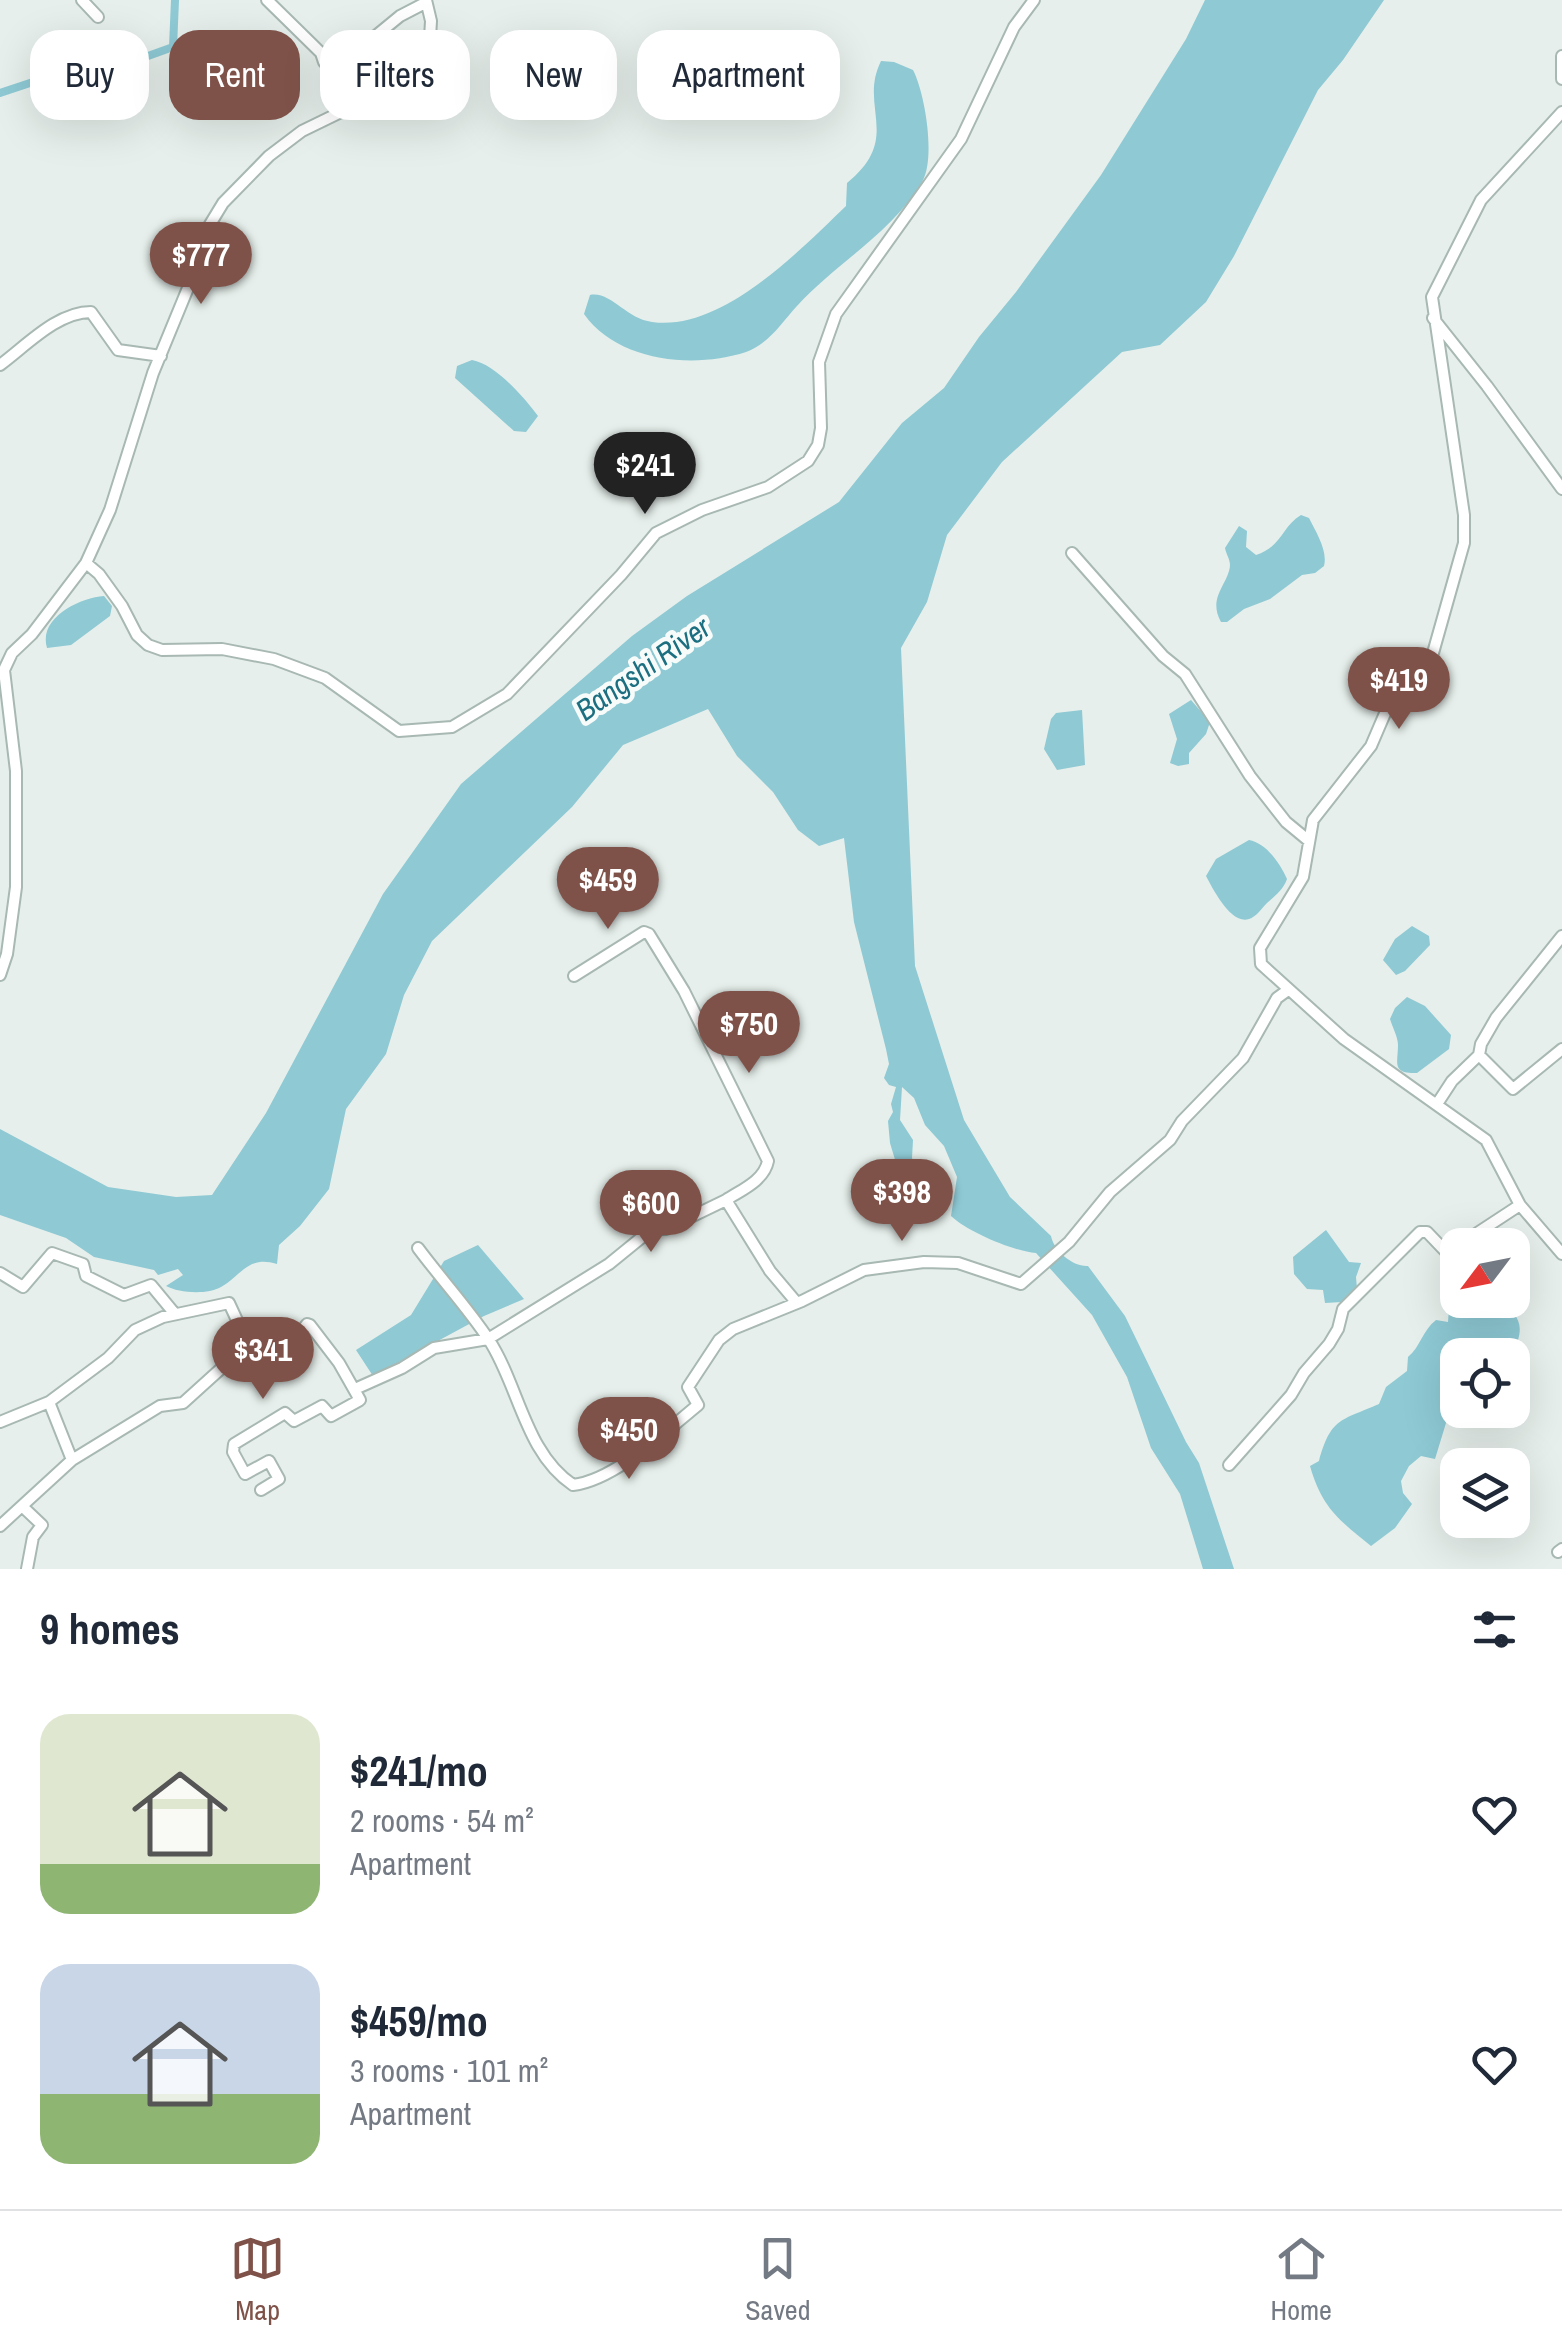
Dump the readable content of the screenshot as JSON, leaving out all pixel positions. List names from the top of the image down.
{
  "water": ["Bangshi River"],
  "north": "bottom left",
  "page": {
    "chip": [
      "Buy",
      "Rent",
      "Filters",
      "New",
      "Apartment"
    ],
    "price": [
      "$777",
      "$241",
      "$419",
      "$459",
      "$750",
      "$398",
      "$600",
      "$341",
      "$450"
    ],
    "heading": "9 homes",
    "list": [
      {
        "name": "$241/mo",
        "note": "2 rooms · 54 m² · Apartment"
      },
      {
        "name": "$459/mo",
        "note": "3 rooms · 101 m² · Apartment"
      }
    ],
    "tabs": ["Map", "Saved", "Home"]
  }
}
